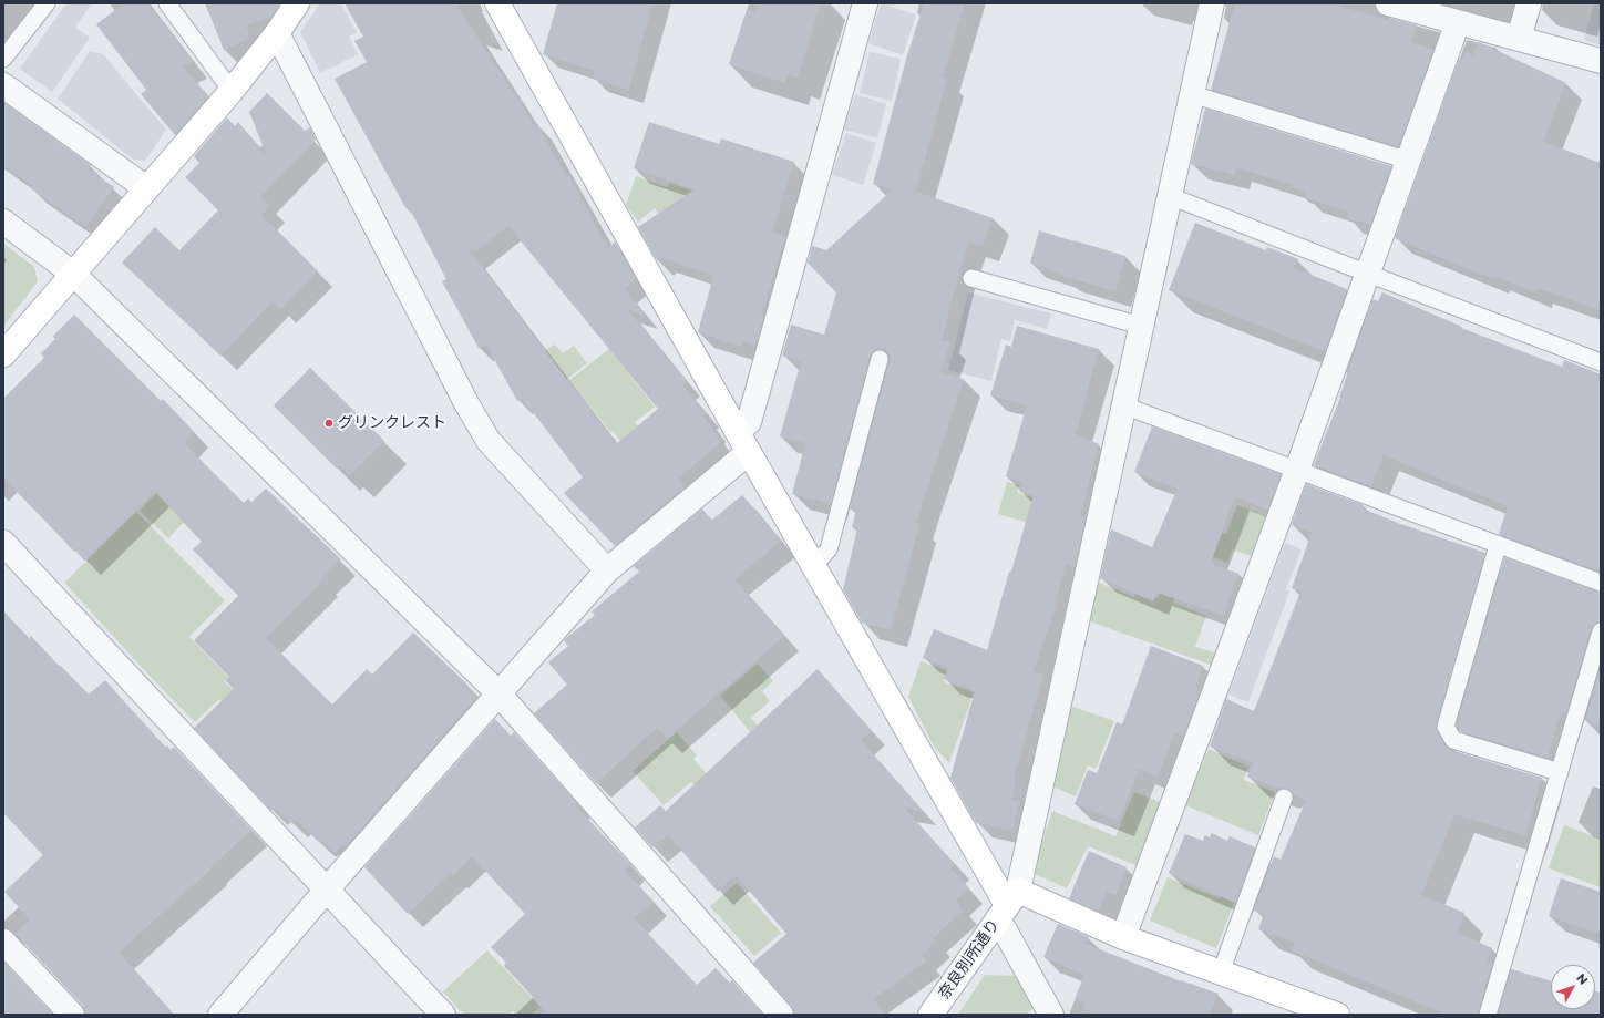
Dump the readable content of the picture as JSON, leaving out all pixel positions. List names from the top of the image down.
{
  "streets": {
    "street": ["奈良別所通り"]
  },
  "places": ["グリンクレスト"],
  "north": "top right"
}
